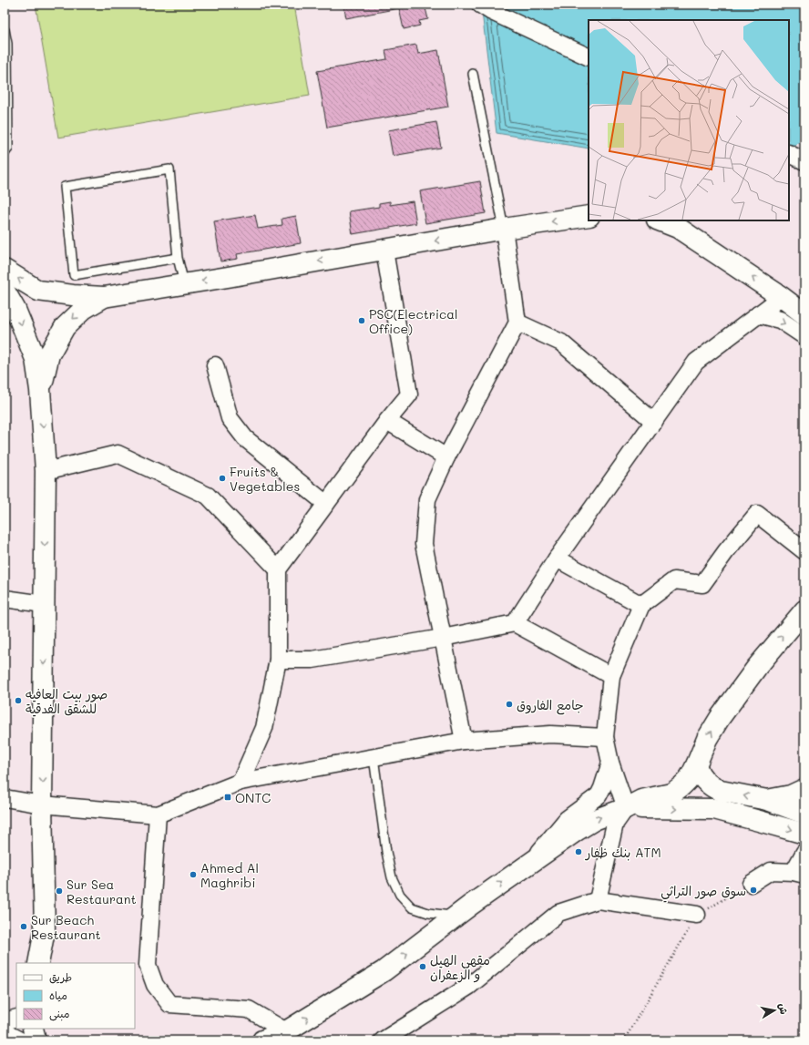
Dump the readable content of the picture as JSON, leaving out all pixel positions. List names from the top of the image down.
{
  "places": {
    "other": [
      "PSC(Electrical Office)",
      "Fruits & Vegetables",
      "صور بيت العافيه للشقق الفدقية",
      "جامع الفاروق",
      "بنك ظفار ATM",
      "Ahmed Al Maghribi",
      "سوق صور التراثي",
      "Sur Sea Restaurant",
      "Sur Beach Restaurant",
      "مقهى الهيل و الزعفران"
    ],
    "transit": ["ONTC"]
  },
  "legend": ["طريق", "مياه", "مبنى"],
  "north": "right"
}
